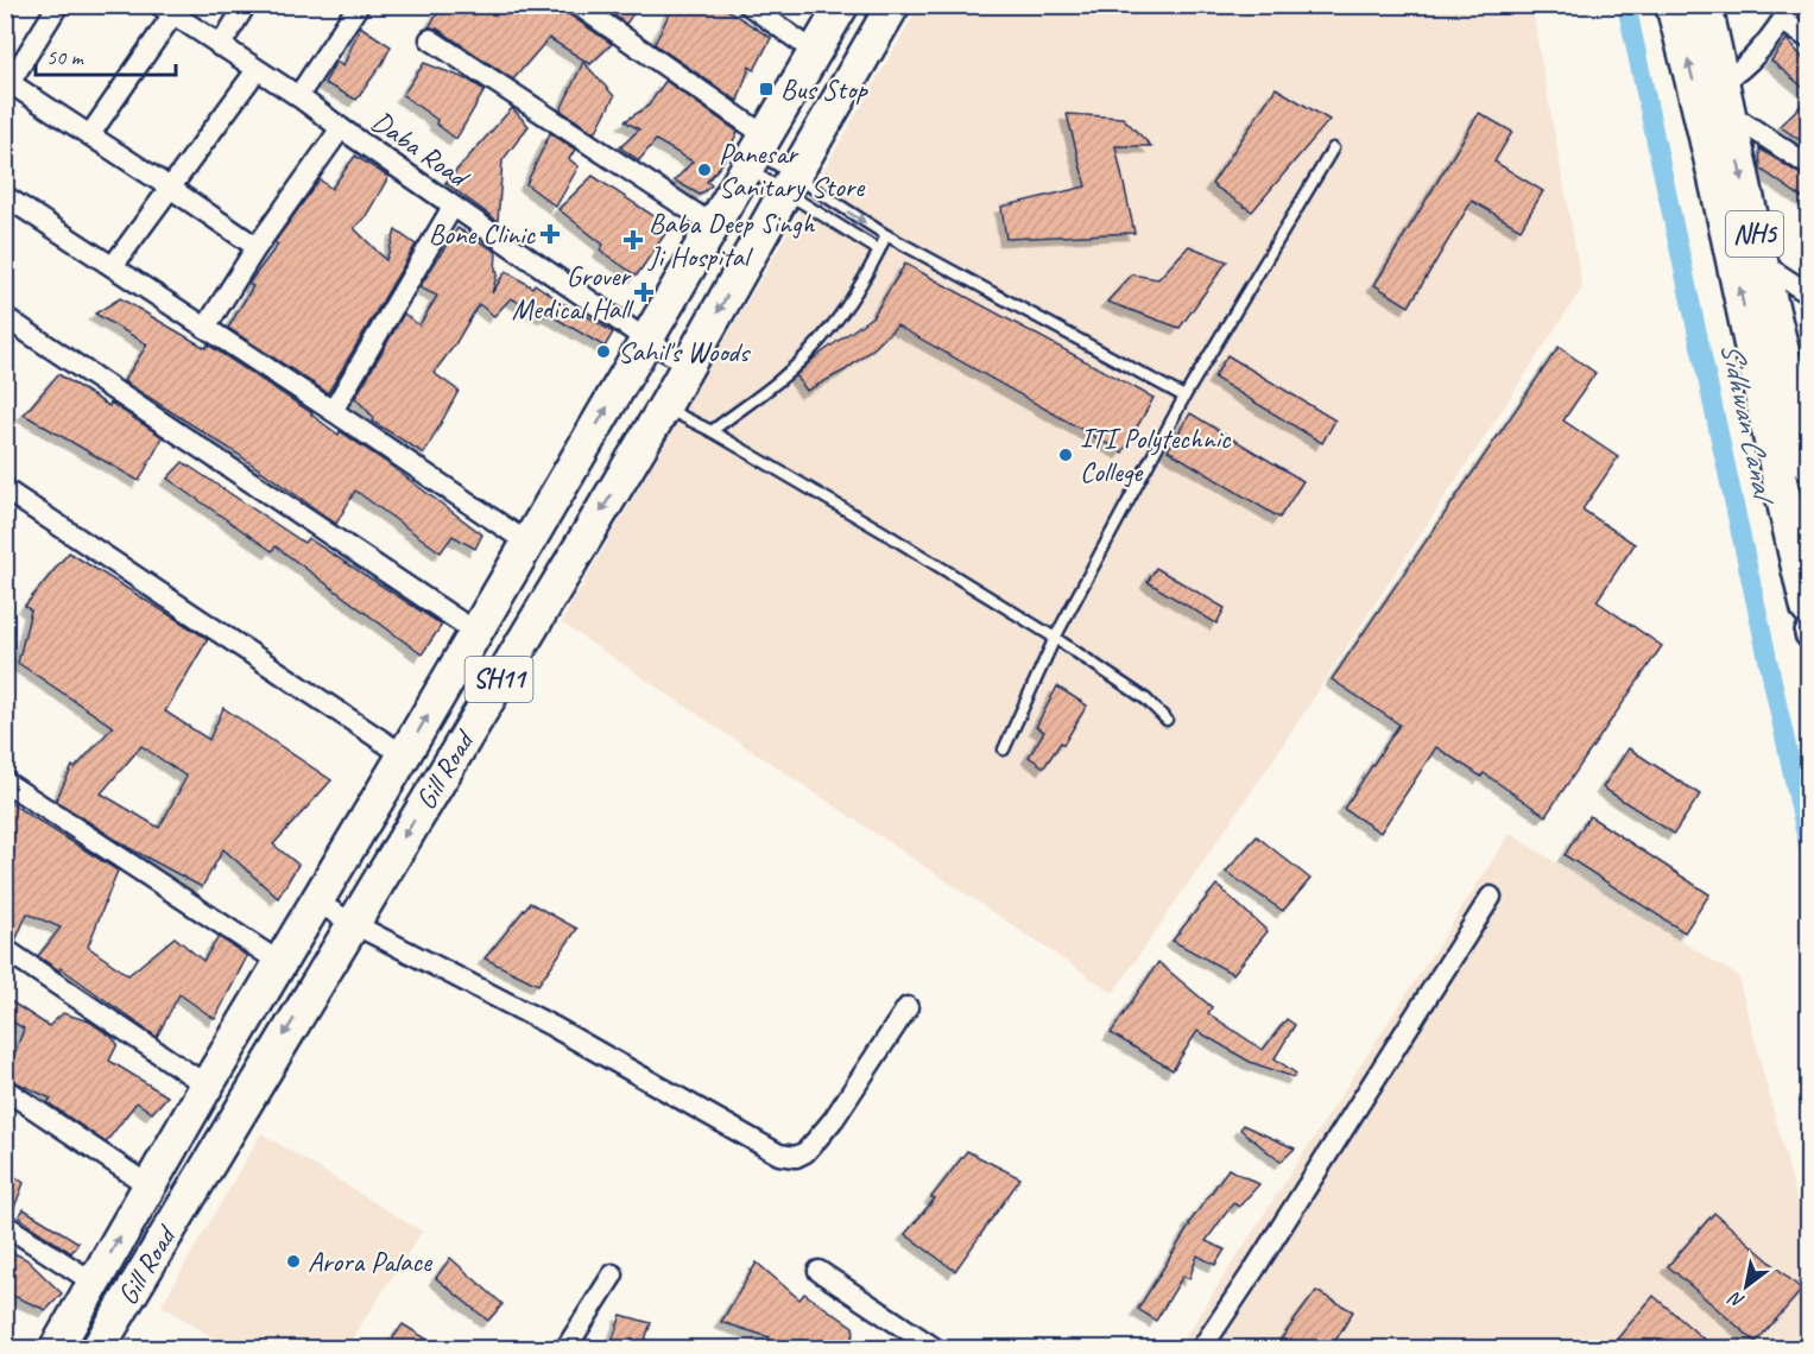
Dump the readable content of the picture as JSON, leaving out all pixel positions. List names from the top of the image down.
{
  "streets": {
    "highway": ["NH5"],
    "main road": ["SH11", "Gill Road"],
    "street": ["Daba Road"]
  },
  "crossings": [
    ["Daba Road", "Gill Road"]
  ],
  "water": ["Sidhwan Canal"],
  "places": {
    "transit": ["Bus Stop"],
    "other": [
      "Panesar Sanitary Store",
      "Sahil's Woods",
      "ITI Polytechnic College",
      "Arora Palace"
    ],
    "health": ["Bone Clinic", "Baba Deep Singh Ji Hospital", "Grover Medical Hall"]
  },
  "scale_bar": "50 m",
  "north": "bottom left"
}
